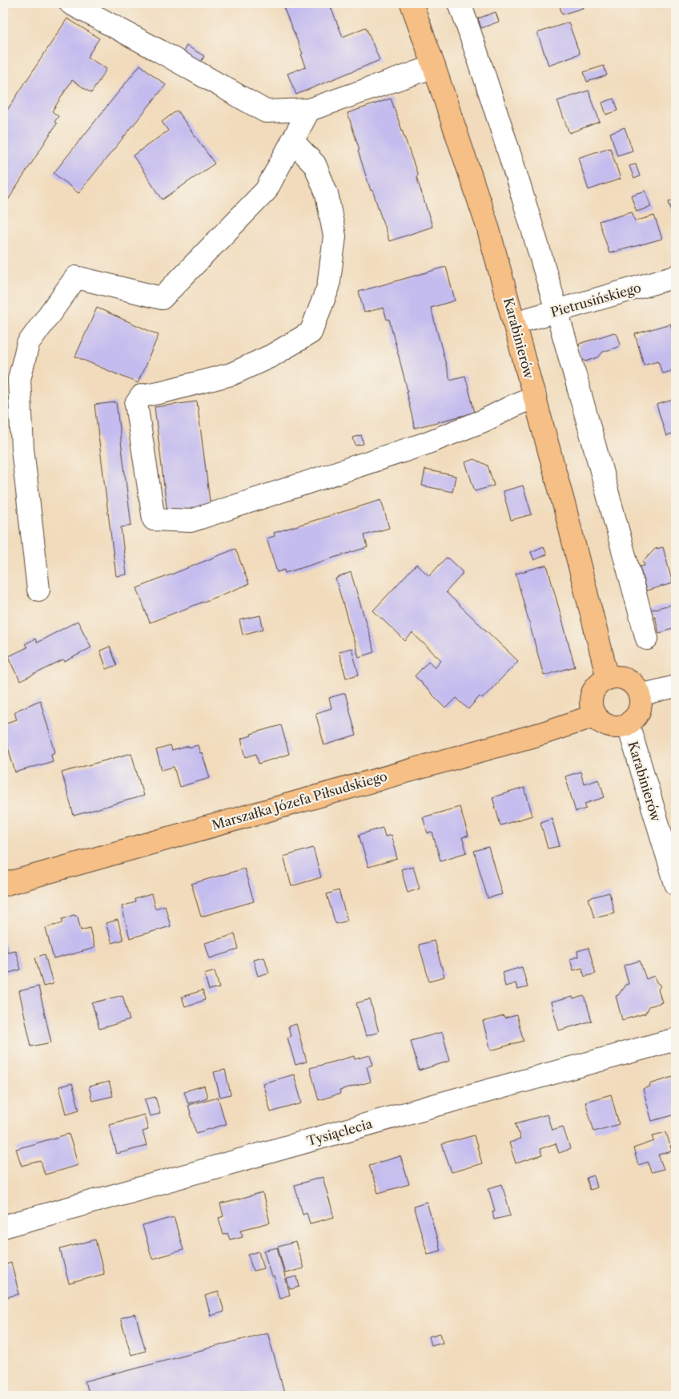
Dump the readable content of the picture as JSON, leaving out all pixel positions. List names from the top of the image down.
{
  "streets": {
    "main road": ["Karabinierów", "Marszałka Józefa Piłsudskiego"],
    "street": ["Pietrusińskiego", "Tysiąclecia"]
  },
  "crossings": [
    ["Pietrusińskiego", "Karabinierów"],
    ["Karabinierów", "Marszałka Józefa Piłsudskiego"]
  ]
}
